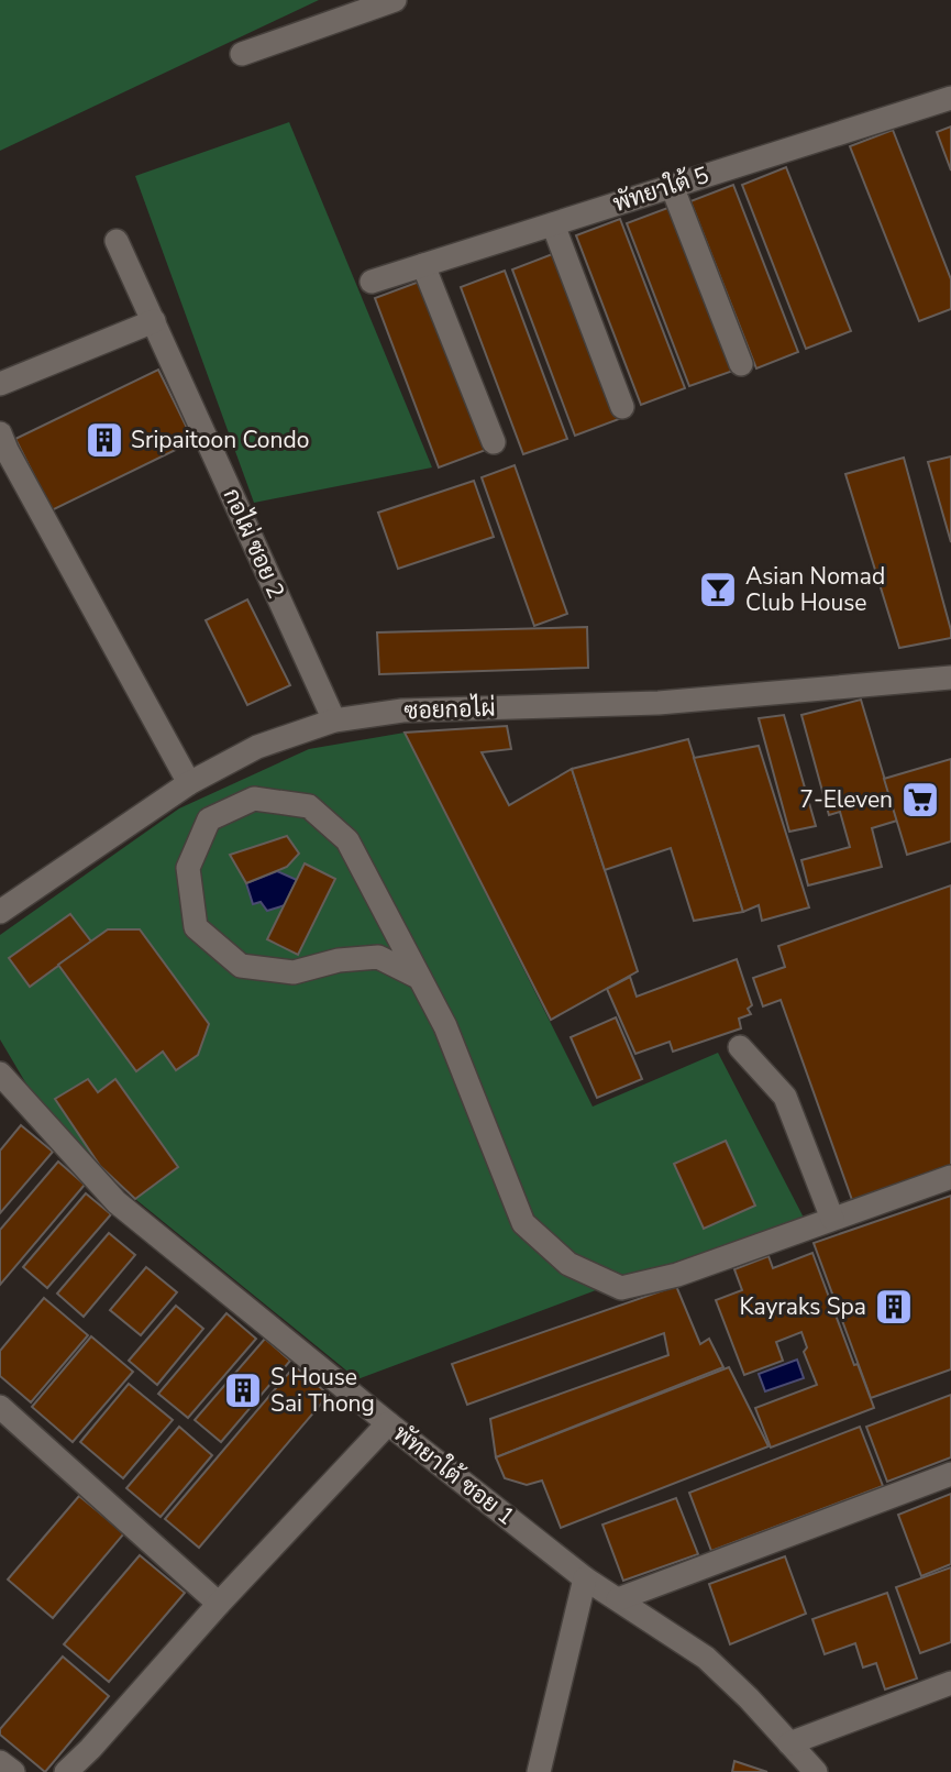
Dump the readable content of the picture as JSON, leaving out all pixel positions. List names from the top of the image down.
{
  "streets": {
    "street": [
      "พัทยาใต้ 5",
      "กอไผ่ ซอย 2",
      "ซอยกอไผ่",
      "พัทยาใต้ ซอย 1"
    ]
  },
  "crossings": [
    ["กอไผ่ ซอย 2", "ซอยกอไผ่"]
  ],
  "places": {
    "building": ["Sripaitoon Condo", "Kayraks Spa", "S House Sai Thong"],
    "bar": ["Asian Nomad Club House"],
    "supermarket": ["7-Eleven"]
  }
}
